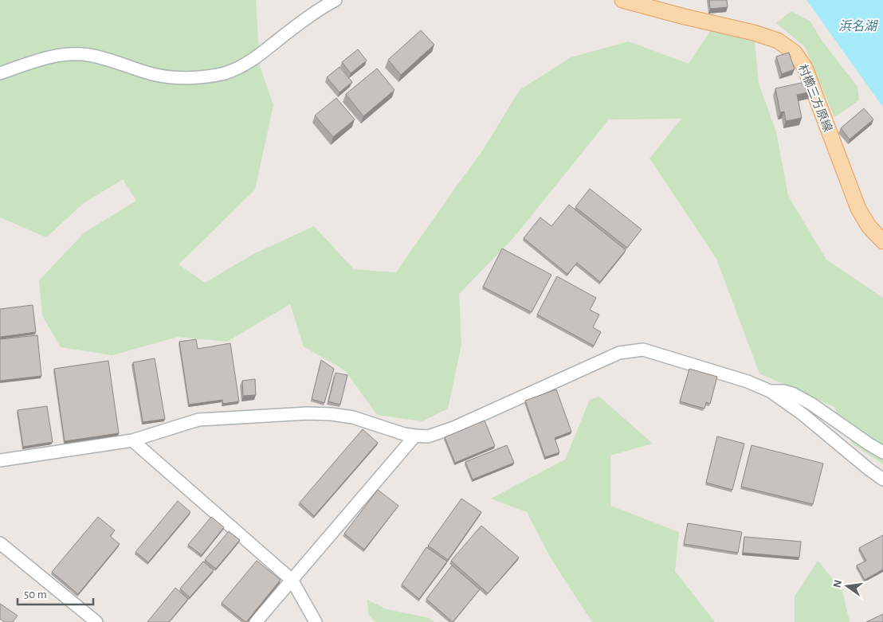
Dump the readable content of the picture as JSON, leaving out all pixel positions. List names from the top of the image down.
{
  "streets": {
    "main road": ["村櫛三方原線"]
  },
  "water": ["浜名湖"],
  "scale_bar": "50 m",
  "north": "left"
}
